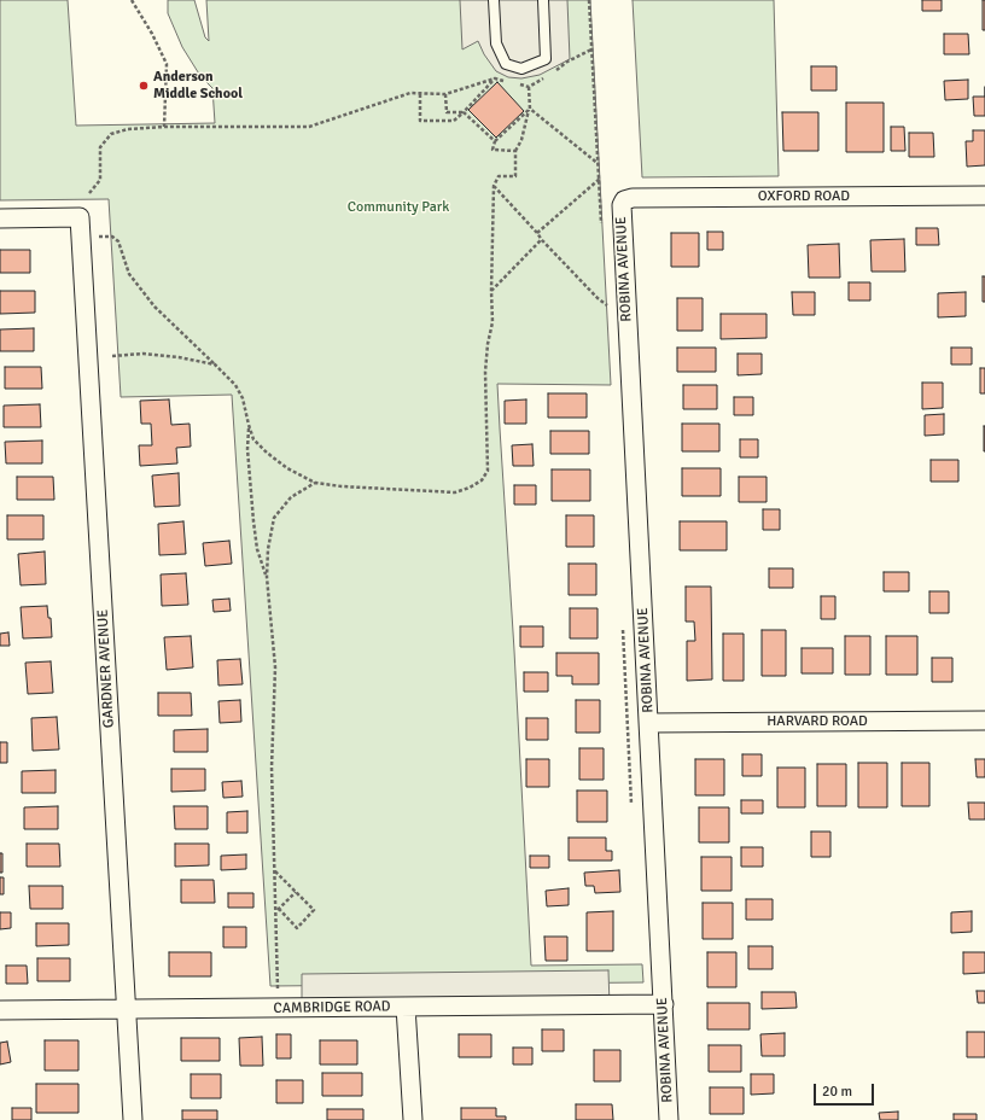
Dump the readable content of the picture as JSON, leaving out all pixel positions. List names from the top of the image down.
{
  "streets": {
    "street": [
      "OXFORD ROAD",
      "ROBINA AVENUE",
      "GARDNER AVENUE",
      "HARVARD ROAD",
      "CAMBRIDGE ROAD"
    ]
  },
  "crossings": [
    ["OXFORD ROAD", "ROBINA AVENUE"],
    ["ROBINA AVENUE", "HARVARD ROAD"],
    ["ROBINA AVENUE", "CAMBRIDGE ROAD"],
    ["GARDNER AVENUE", "CAMBRIDGE ROAD"]
  ],
  "parks": ["Community Park"],
  "places": ["Anderson Middle School"],
  "scale_bar": "20 m"
}
